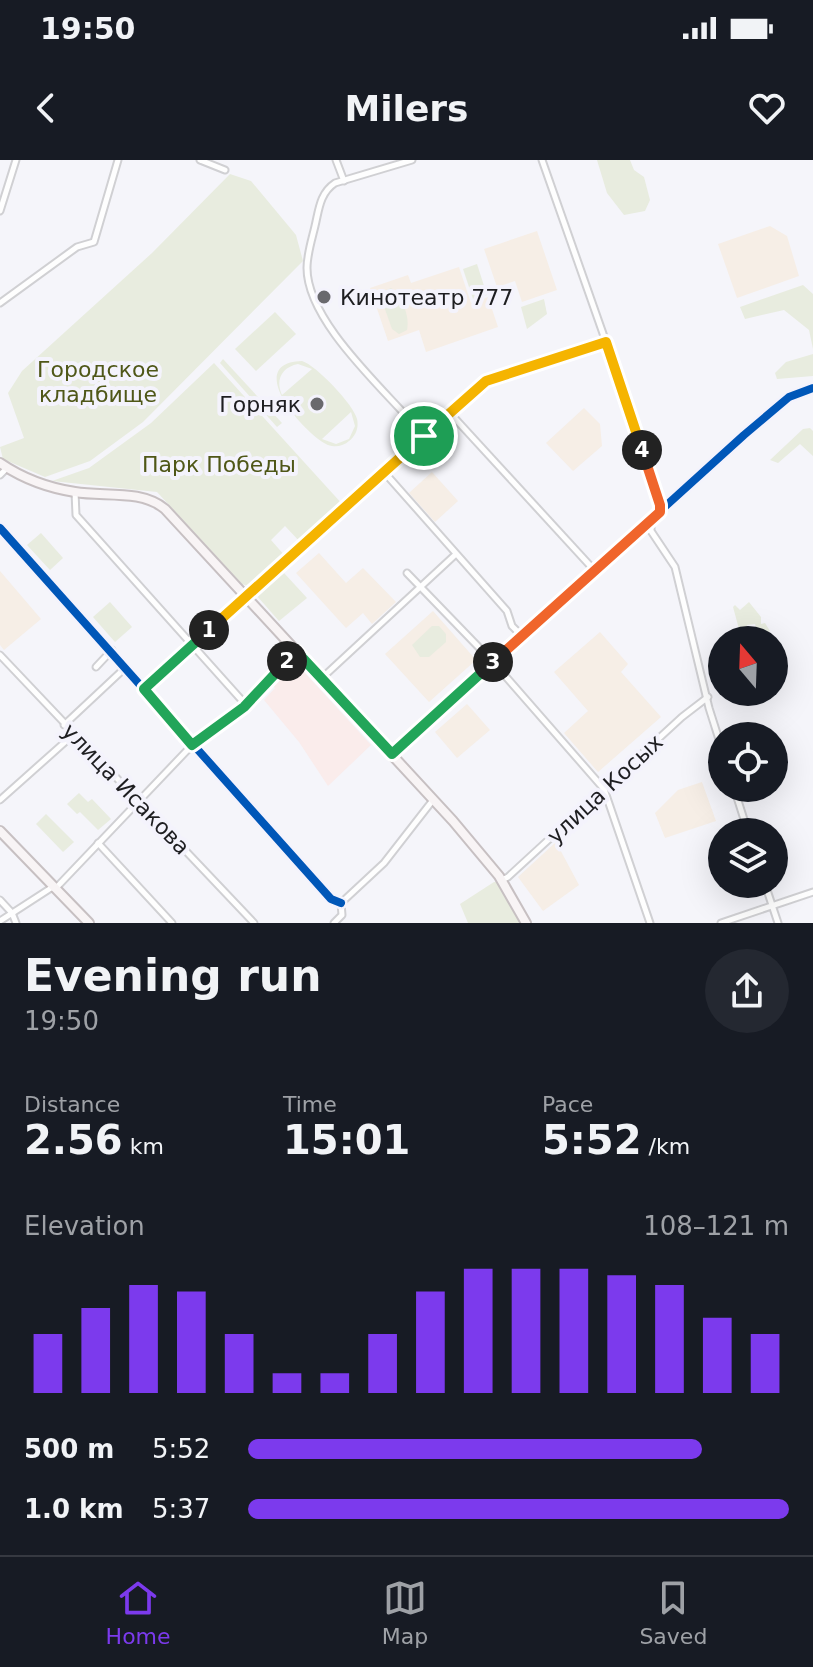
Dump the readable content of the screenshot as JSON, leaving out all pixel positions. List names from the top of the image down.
{
  "streets": {
    "street": ["улица Исакова", "улица Косых"]
  },
  "parks": ["Городское кладбище", "Парк Победы"],
  "places": ["Кинотеатр 777", "Горняк"],
  "north": "top",
  "page": {
    "status": "19:50",
    "header": "Milers",
    "pins": [
      "4",
      "1",
      "2",
      "3"
    ],
    "heading": ["Evening run", "19:50"],
    "stats": [
      ["Distance", "2.56 km"],
      ["Time", "15:01"],
      ["Pace", "5:52 /km"]
    ],
    "chart": ["Elevation", "108–121 m"],
    "list": [
      {
        "name": "500 m",
        "note": "5:52"
      },
      {
        "name": "1.0 km",
        "note": "5:37"
      }
    ],
    "tabs": ["Home", "Map", "Saved"]
  }
}
